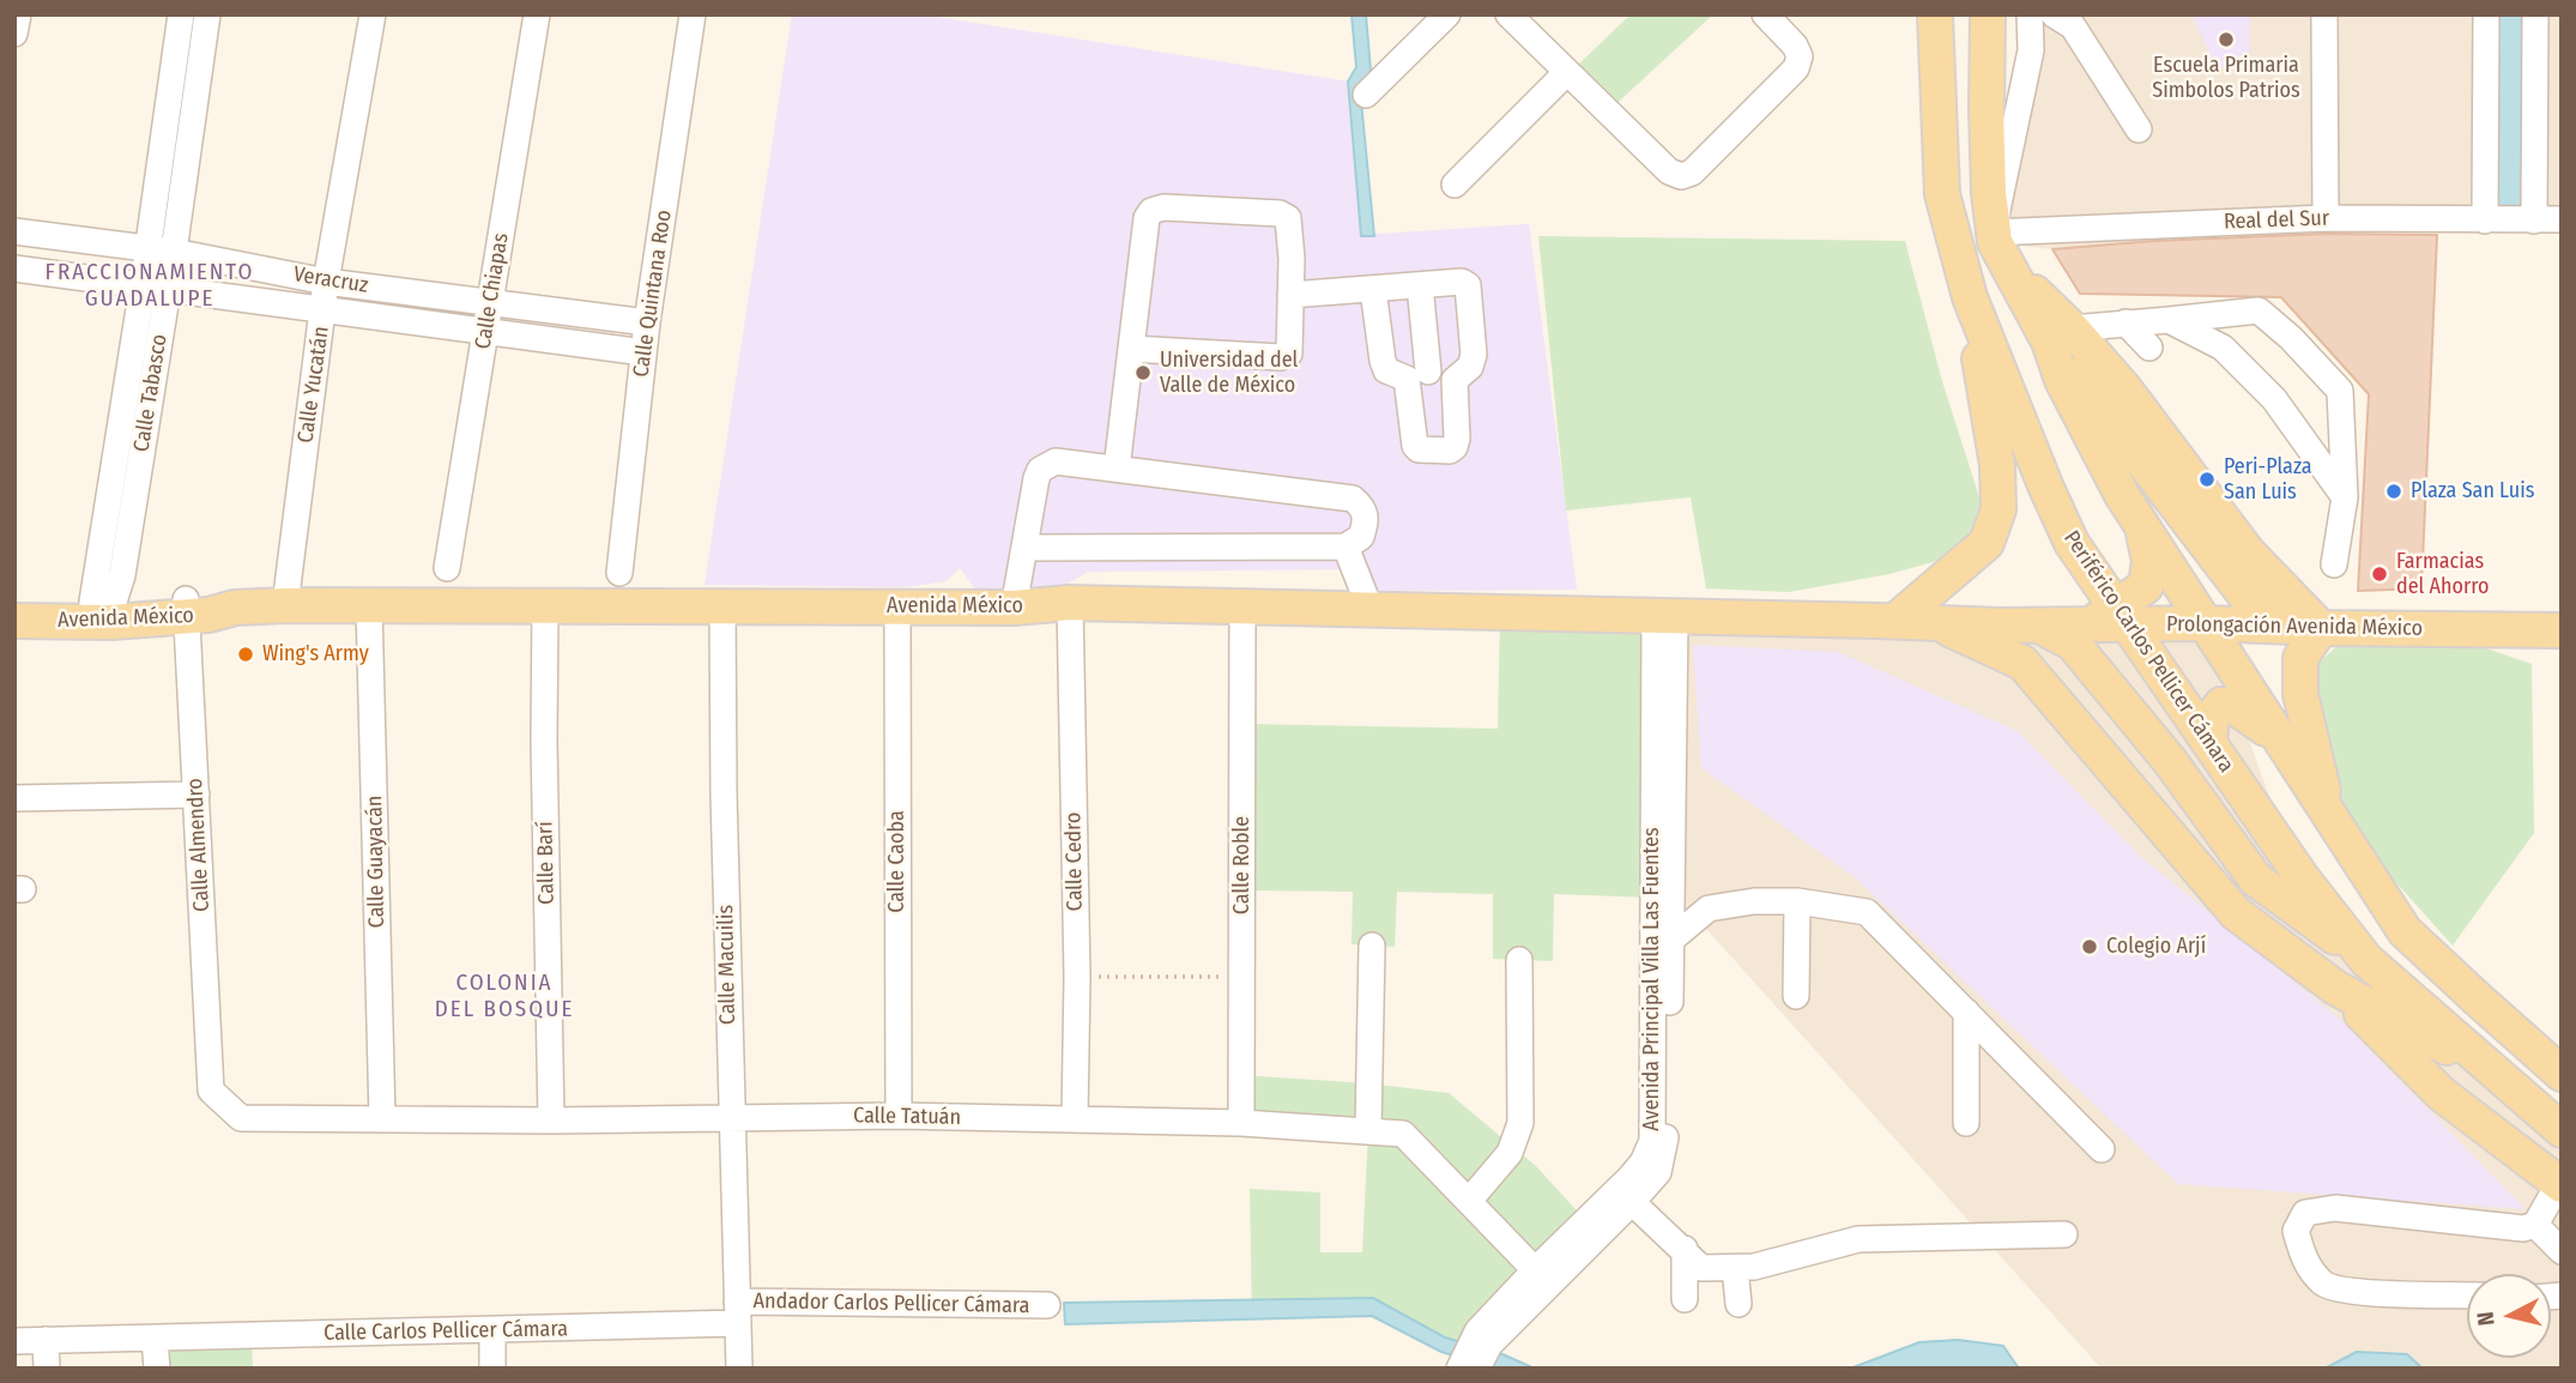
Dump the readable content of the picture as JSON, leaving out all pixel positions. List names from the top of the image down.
{
  "streets": {
    "main road": ["Avenida México", "Prolongación Avenida México", "Periférico Carlos Pellicer Cámara"],
    "street": [
      "Real del Sur",
      "Veracruz",
      "Calle Chiapas",
      "Calle Quintana Roo",
      "Calle Yucatán",
      "Calle Tabasco",
      "Calle Almendro",
      "Calle Guayacán",
      "Calle Caoba",
      "Calle Cedro",
      "Calle Barí",
      "Calle Roble",
      "Calle Macuilis",
      "Avenida Principal Villa Las Fuentes",
      "Calle Tatuán",
      "Andador Carlos Pellicer Cámara",
      "Calle Carlos Pellicer Cámara"
    ]
  },
  "crossings": [
    ["Veracruz", "Calle Chiapas"],
    ["Veracruz", "Calle Quintana Roo"],
    ["Veracruz", "Calle Yucatán"],
    ["Veracruz", "Calle Tabasco"],
    ["Calle Yucatán", "Avenida México"],
    ["Calle Tabasco", "Avenida México"],
    ["Avenida México", "Prolongación Avenida México"],
    ["Avenida México", "Calle Almendro"],
    ["Avenida México", "Calle Guayacán"],
    ["Avenida México", "Calle Caoba"],
    ["Avenida México", "Calle Cedro"],
    ["Avenida México", "Calle Barí"],
    ["Avenida México", "Calle Roble"],
    ["Avenida México", "Calle Macuilis"],
    ["Avenida México", "Avenida Principal Villa Las Fuentes"],
    ["Prolongación Avenida México", "Periférico Carlos Pellicer Cámara"],
    ["Prolongación Avenida México", "Avenida Principal Villa Las Fuentes"],
    ["Calle Almendro", "Calle Tatuán"],
    ["Calle Guayacán", "Calle Tatuán"],
    ["Calle Caoba", "Calle Tatuán"],
    ["Calle Cedro", "Calle Tatuán"],
    ["Calle Barí", "Calle Tatuán"],
    ["Calle Roble", "Calle Tatuán"],
    ["Calle Macuilis", "Calle Tatuán"],
    ["Calle Macuilis", "Andador Carlos Pellicer Cámara"],
    ["Calle Macuilis", "Calle Carlos Pellicer Cámara"],
    ["Avenida Principal Villa Las Fuentes", "Calle Tatuán"],
    ["Andador Carlos Pellicer Cámara", "Calle Carlos Pellicer Cámara"]
  ],
  "districts": ["FRACCIONAMIENTO GUADALUPE", "COLONIA DEL BOSQUE"],
  "places": [
    "Escuela Primaria Simbolos Patrios",
    "Universidad del Valle de México",
    "Peri-Plaza San Luis",
    "Plaza San Luis",
    "Farmacias del Ahorro",
    "Wing's Army",
    "Colegio Arjí"
  ],
  "north": "left"
}
